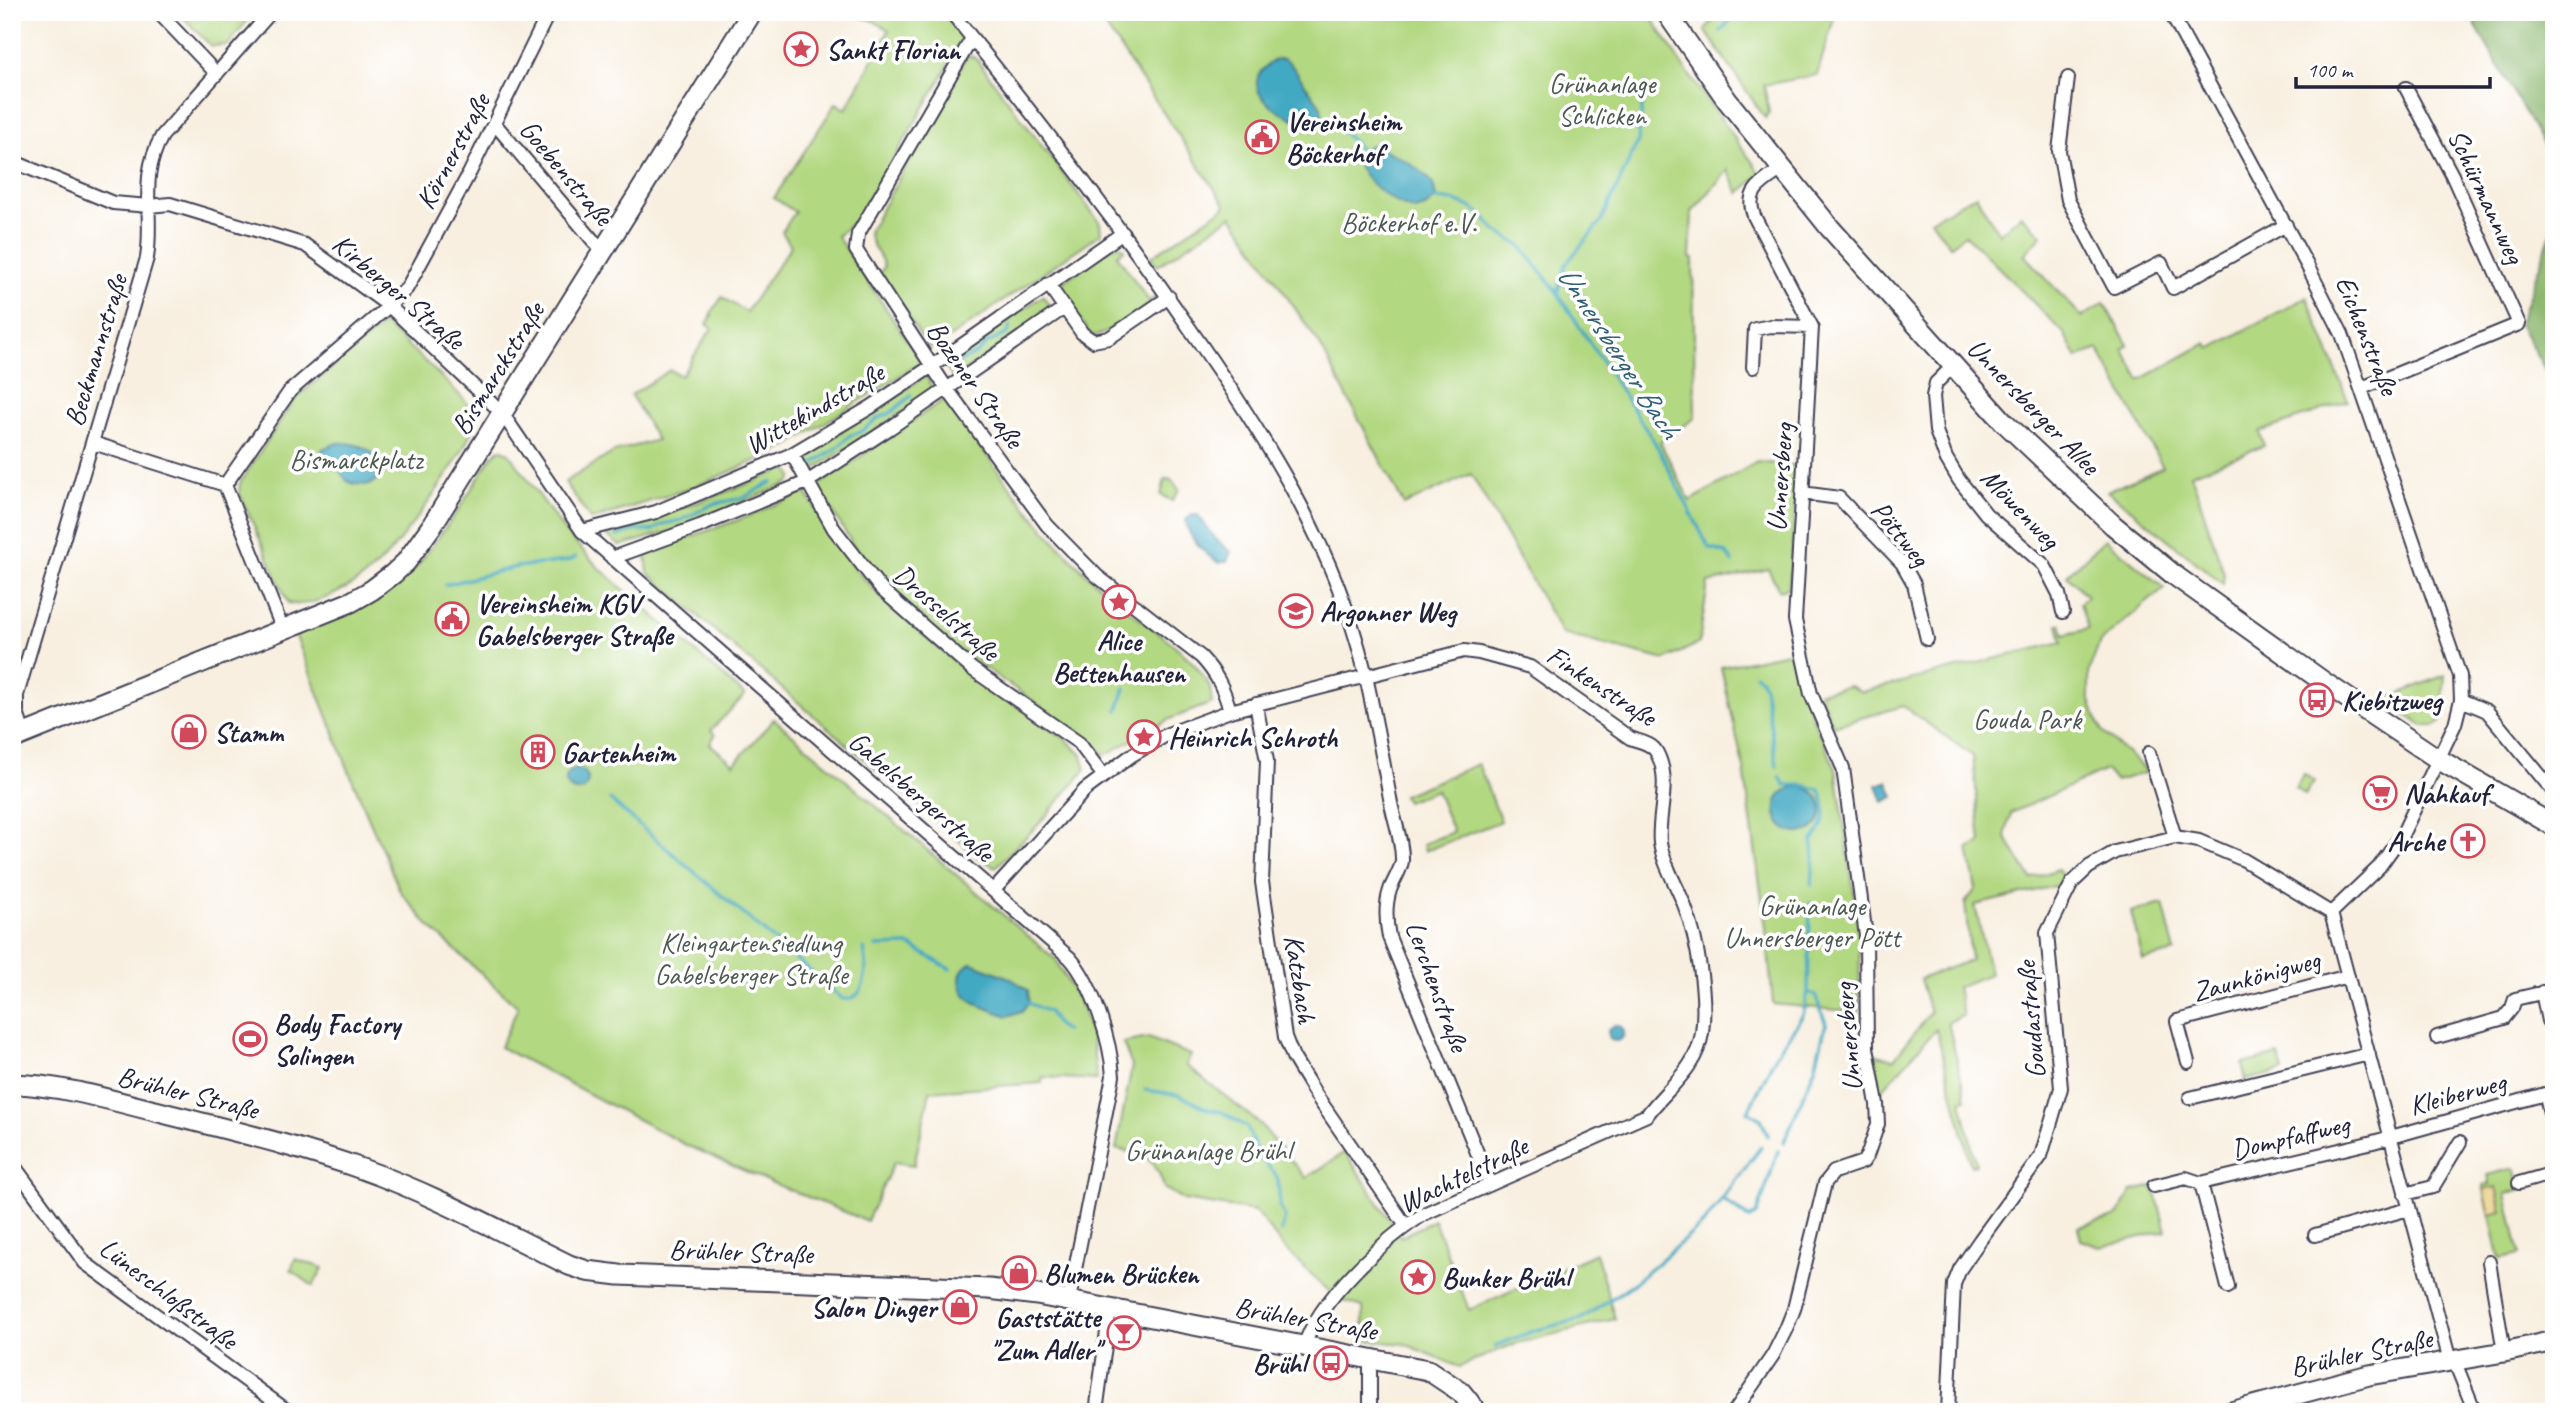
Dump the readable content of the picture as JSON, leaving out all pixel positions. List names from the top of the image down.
{
  "streets": {
    "main road": ["Bismarckstraße", "Unnersberger Allee", "Brühler Straße"],
    "street": [
      "Körnerstraße",
      "Goebenstraße",
      "Schürmannweg",
      "Kirberger Straße",
      "Eichenstraße",
      "Beckmannstraße",
      "Bozener Straße",
      "Wittekindstraße",
      "Unnersberg",
      "Möwenweg",
      "Pöttweg",
      "Drosselstraße",
      "Finkenstraße",
      "Gabelsbergerstraße",
      "Zaunkönigweg",
      "Katzbach",
      "Lerchenstraße",
      "Goudastraße",
      "Kleiberweg",
      "Dompfaffweg",
      "Wachtelstraße",
      "Lüneschloßstraße"
    ]
  },
  "crossings": [
    ["Körnerstraße", "Goebenstraße"],
    ["Körnerstraße", "Kirberger Straße"],
    ["Goebenstraße", "Bismarckstraße"],
    ["Schürmannweg", "Eichenstraße"],
    ["Kirberger Straße", "Beckmannstraße"],
    ["Kirberger Straße", "Bismarckstraße"],
    ["Kirberger Straße", "Gabelsbergerstraße"],
    ["Eichenstraße", "Unnersberger Allee"],
    ["Beckmannstraße", "Bismarckstraße"],
    ["Bismarckstraße", "Gabelsbergerstraße"],
    ["Bozener Straße", "Wittekindstraße"],
    ["Bozener Straße", "Finkenstraße"],
    ["Unnersberger Allee", "Möwenweg"],
    ["Wittekindstraße", "Drosselstraße"],
    ["Wittekindstraße", "Gabelsbergerstraße"],
    ["Unnersberg", "Pöttweg"],
    ["Drosselstraße", "Finkenstraße"],
    ["Finkenstraße", "Gabelsbergerstraße"],
    ["Finkenstraße", "Katzbach"],
    ["Finkenstraße", "Lerchenstraße"],
    ["Finkenstraße", "Wachtelstraße"],
    ["Gabelsbergerstraße", "Brühler Straße"],
    ["Katzbach", "Wachtelstraße"],
    ["Lerchenstraße", "Wachtelstraße"],
    ["Brühler Straße", "Wachtelstraße"],
    ["Kleiberweg", "Dompfaffweg"]
  ],
  "water": ["Unnersberger Bach"],
  "parks": [
    "Grünanlage Schlicken",
    "Böckerhof e.V.",
    "Bismarckplatz",
    "Gouda Park",
    "Grünanlage Unnersberger Pött",
    "Kleingartensiedlung Gabelsberger Straße",
    "Grünanlage Brühl"
  ],
  "places": {
    "place": [
      "Sankt Florian",
      "Alice Bettenhausen",
      "Heinrich Schroth",
      "Bunker Brühl"
    ],
    "public building": ["Vereinsheim Böckerhof", "Vereinsheim KGV Gabelsberger Straße"],
    "school or university": ["Argonner Weg"],
    "bus stop": ["Kiebitzweg", "Brühl"],
    "shop": ["Stamm", "Blumen Brücken", "Salon Dinger"],
    "building": ["Gartenheim"],
    "supermarket": ["Nahkauf"],
    "church": ["Arche"],
    "sports": ["Body Factory Solingen"],
    "bar": ["Gaststätte \"Zum Adler\""]
  },
  "scale_bar": "100 m"
}
